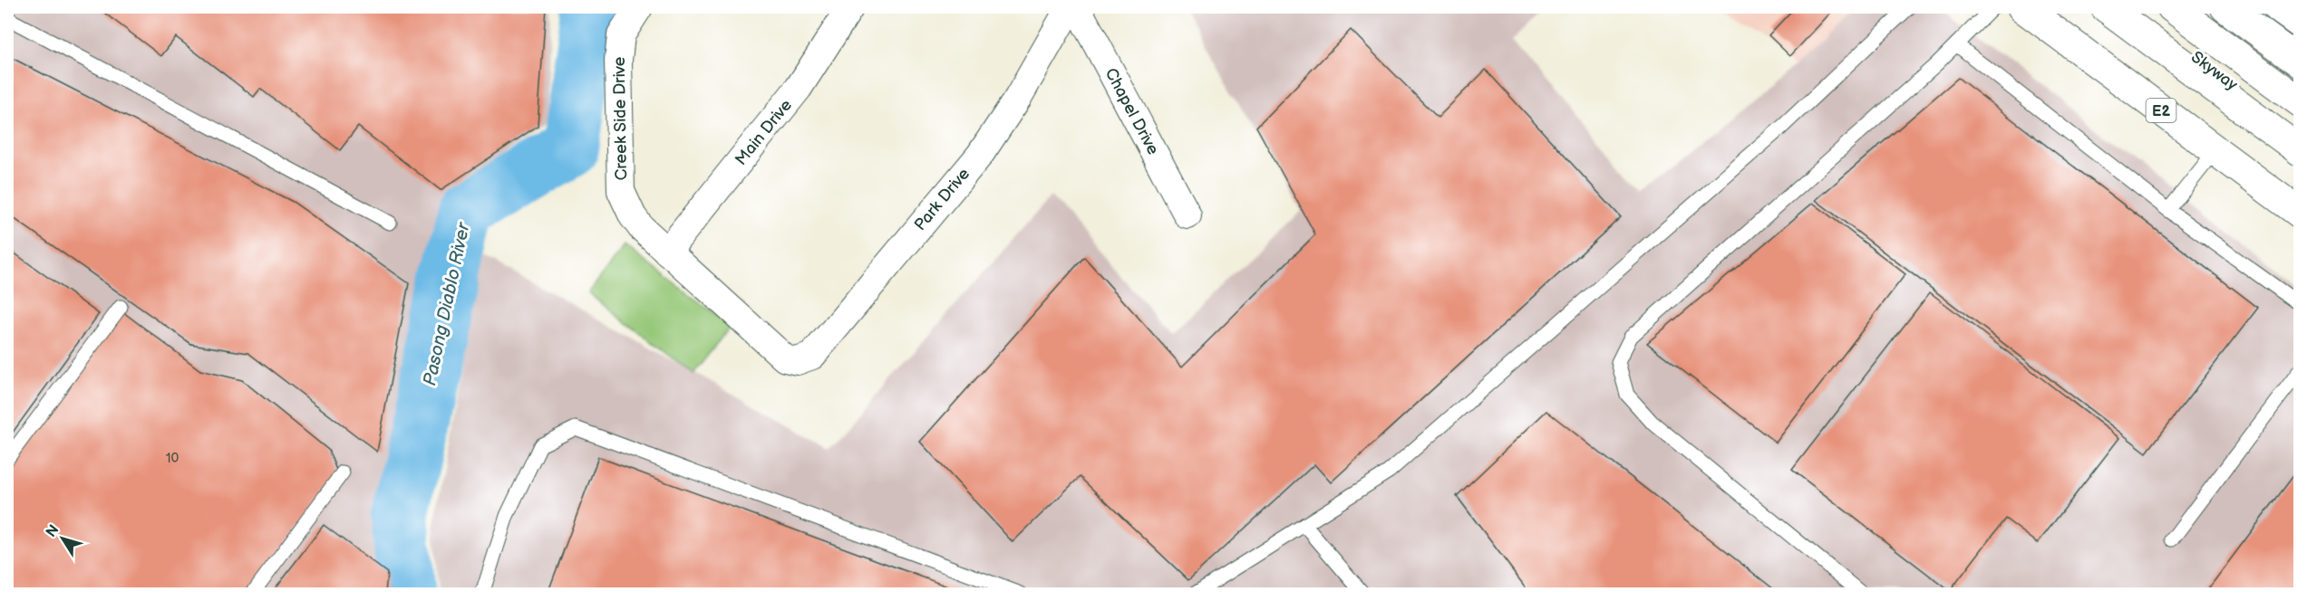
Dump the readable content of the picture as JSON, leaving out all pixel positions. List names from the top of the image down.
{
  "streets": {
    "highway": ["Skyway", "E2"],
    "street": [
      "Chapel Drive",
      "Creek Side Drive",
      "Main Drive",
      "Park Drive"
    ]
  },
  "crossings": [
    ["Creek Side Drive", "Main Drive"],
    ["Creek Side Drive", "Park Drive"]
  ],
  "water": ["Pasong Diablo River"],
  "house_numbers": ["10"],
  "north": "top left"
}
